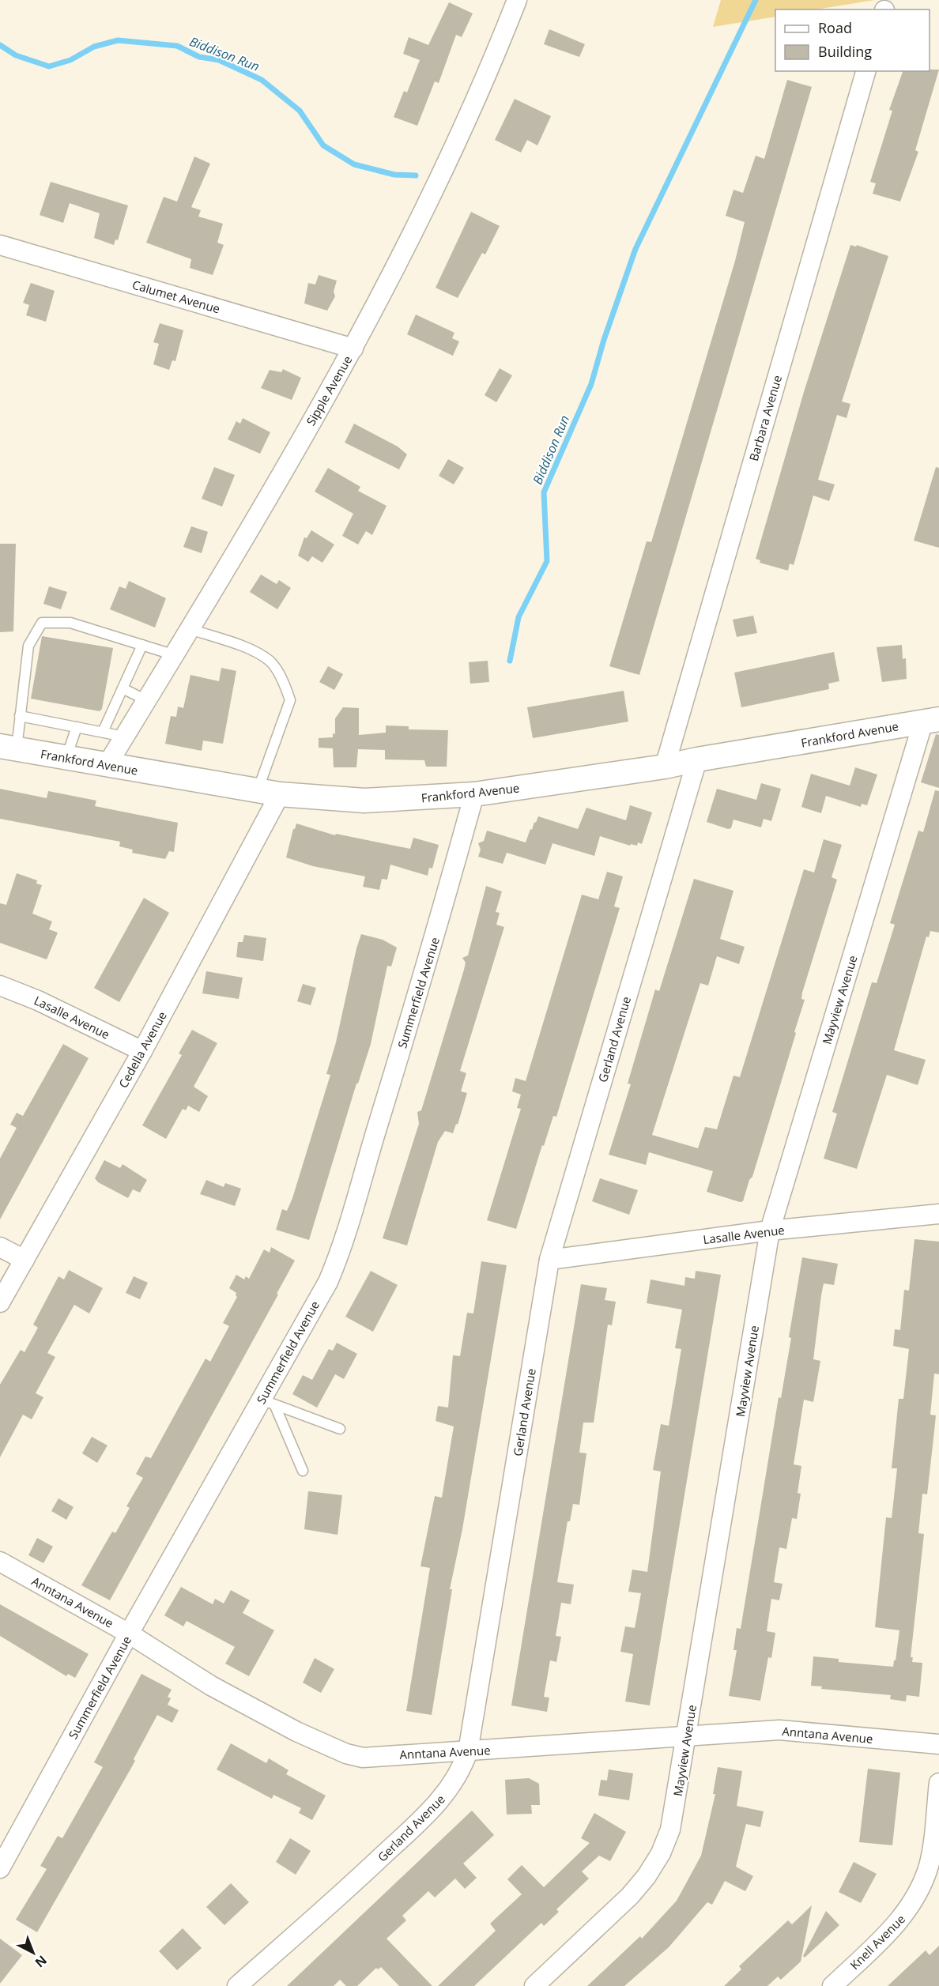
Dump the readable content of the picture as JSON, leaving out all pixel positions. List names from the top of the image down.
{
  "streets": {
    "street": [
      "Calumet Avenue",
      "Sipple Avenue",
      "Barbara Avenue",
      "Frankford Avenue",
      "Summerfield Avenue",
      "Mayview Avenue",
      "Lasalle Avenue",
      "Gerland Avenue",
      "Cedella Avenue",
      "Anntana Avenue",
      "Knell Avenue"
    ]
  },
  "crossings": [
    ["Calumet Avenue", "Sipple Avenue"],
    ["Sipple Avenue", "Frankford Avenue"],
    ["Barbara Avenue", "Frankford Avenue"],
    ["Frankford Avenue", "Summerfield Avenue"],
    ["Frankford Avenue", "Mayview Avenue"],
    ["Frankford Avenue", "Gerland Avenue"],
    ["Frankford Avenue", "Cedella Avenue"],
    ["Summerfield Avenue", "Anntana Avenue"],
    ["Mayview Avenue", "Lasalle Avenue"],
    ["Mayview Avenue", "Anntana Avenue"],
    ["Lasalle Avenue", "Gerland Avenue"],
    ["Lasalle Avenue", "Cedella Avenue"],
    ["Gerland Avenue", "Anntana Avenue"]
  ],
  "water": ["Biddison Run"],
  "legend": ["Road", "Building"],
  "north": "bottom right"
}
